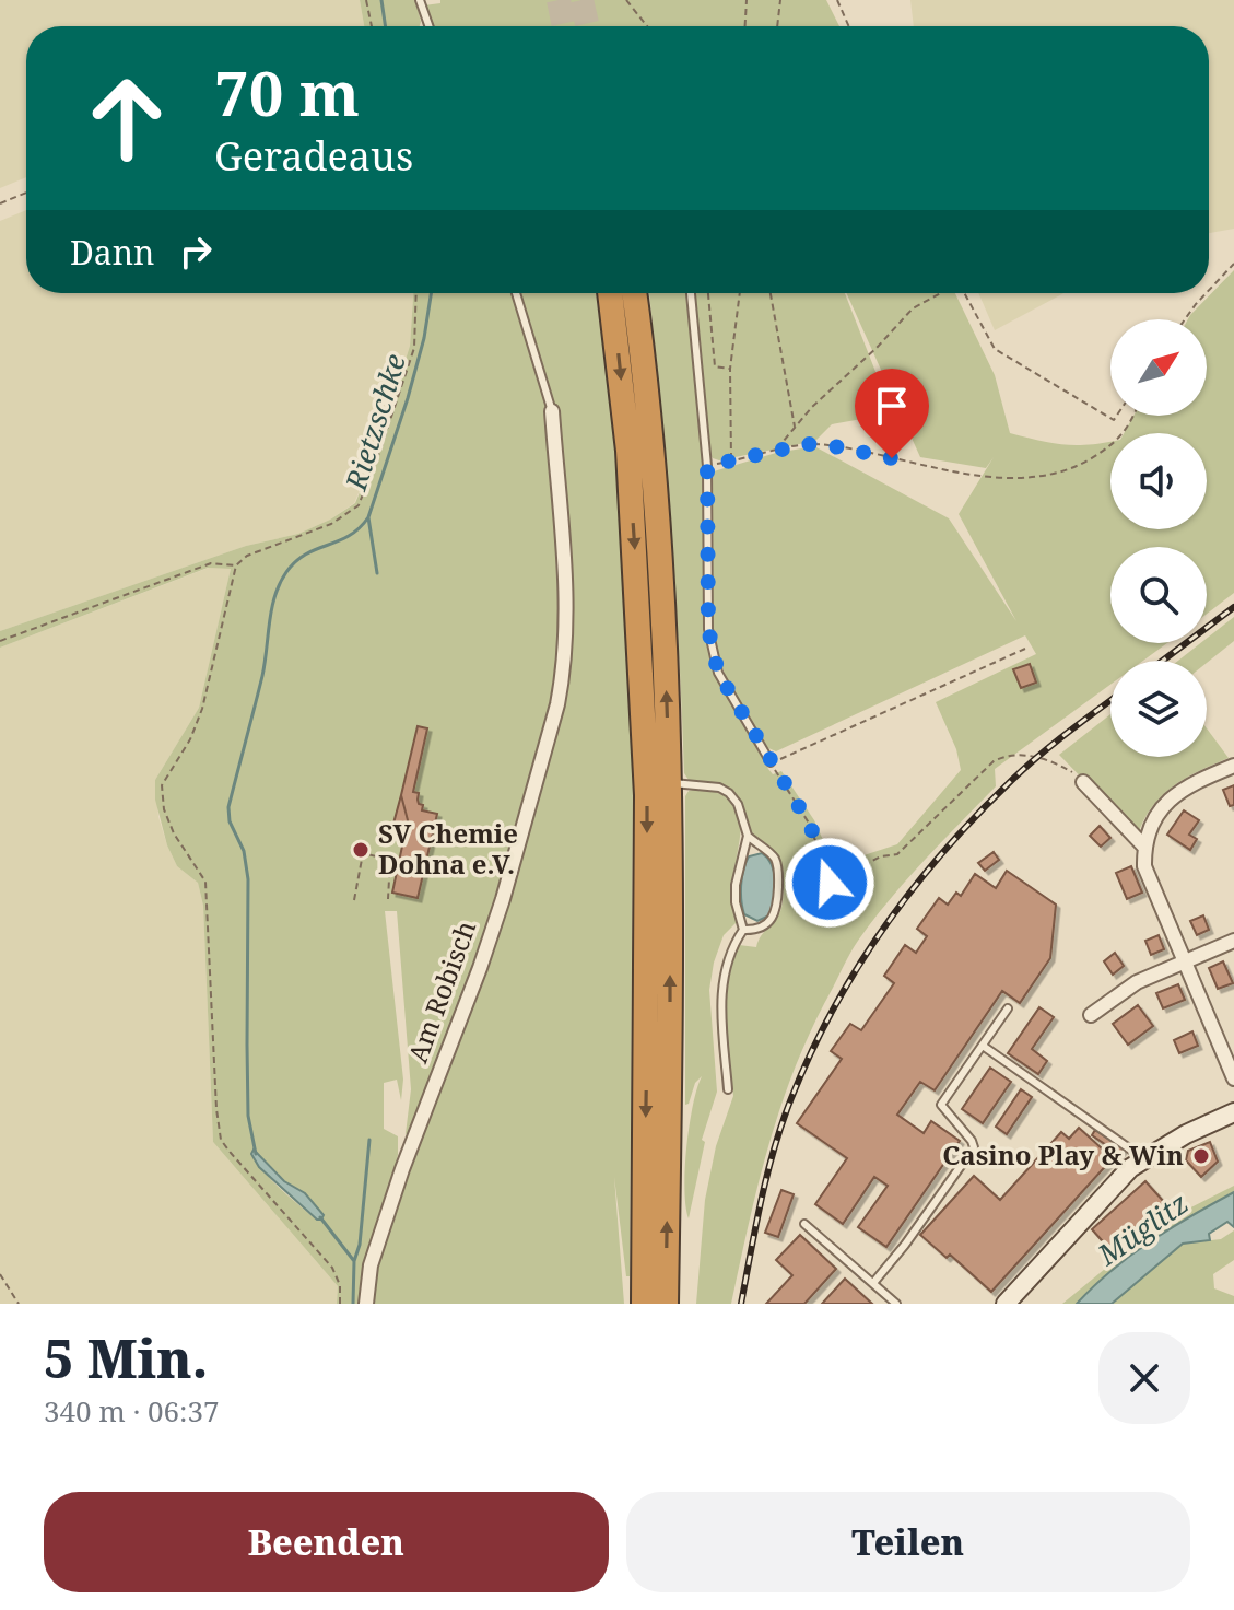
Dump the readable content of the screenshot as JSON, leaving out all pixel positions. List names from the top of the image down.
{
  "streets": {
    "street": ["Am Robisch"]
  },
  "water": ["Rietzschke", "Müglitz"],
  "places": ["SV Chemie Dohna e.V.", "Casino Play & Win"],
  "north": "top right",
  "page": {
    "turn": ["70 m", "Geradeaus"],
    "then": "Dann",
    "heading": ["5 Min.", "340 m · 06:37"],
    "buttons": ["Beenden", "Teilen"]
  }
}
